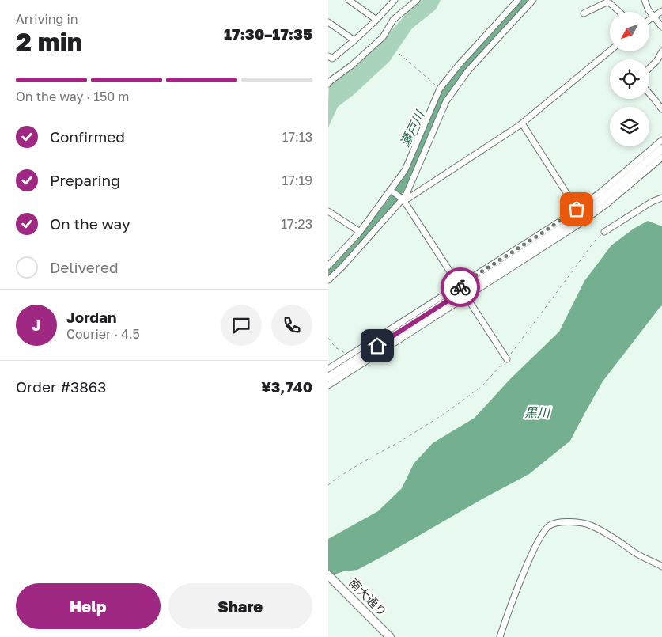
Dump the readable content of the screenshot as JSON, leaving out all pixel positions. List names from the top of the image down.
{
  "streets": {
    "street": ["南大通り"]
  },
  "water": ["瀬戸川", "黒川"],
  "north": "bottom left",
  "page": {
    "heading": ["2 min", "Arriving in", "17:30–17:35"],
    "panel": [
      "Jordan",
      "Courier · 4.5",
      "Order #3863",
      "¥3,740"
    ],
    "bar": "On the way · 150 m",
    "list": [
      ["Confirmed", "17:13"],
      ["Preparing", "17:19"],
      ["On the way", "17:23"],
      "Delivered"
    ],
    "round": "J",
    "buttons": ["Help", "Share"]
  }
}
